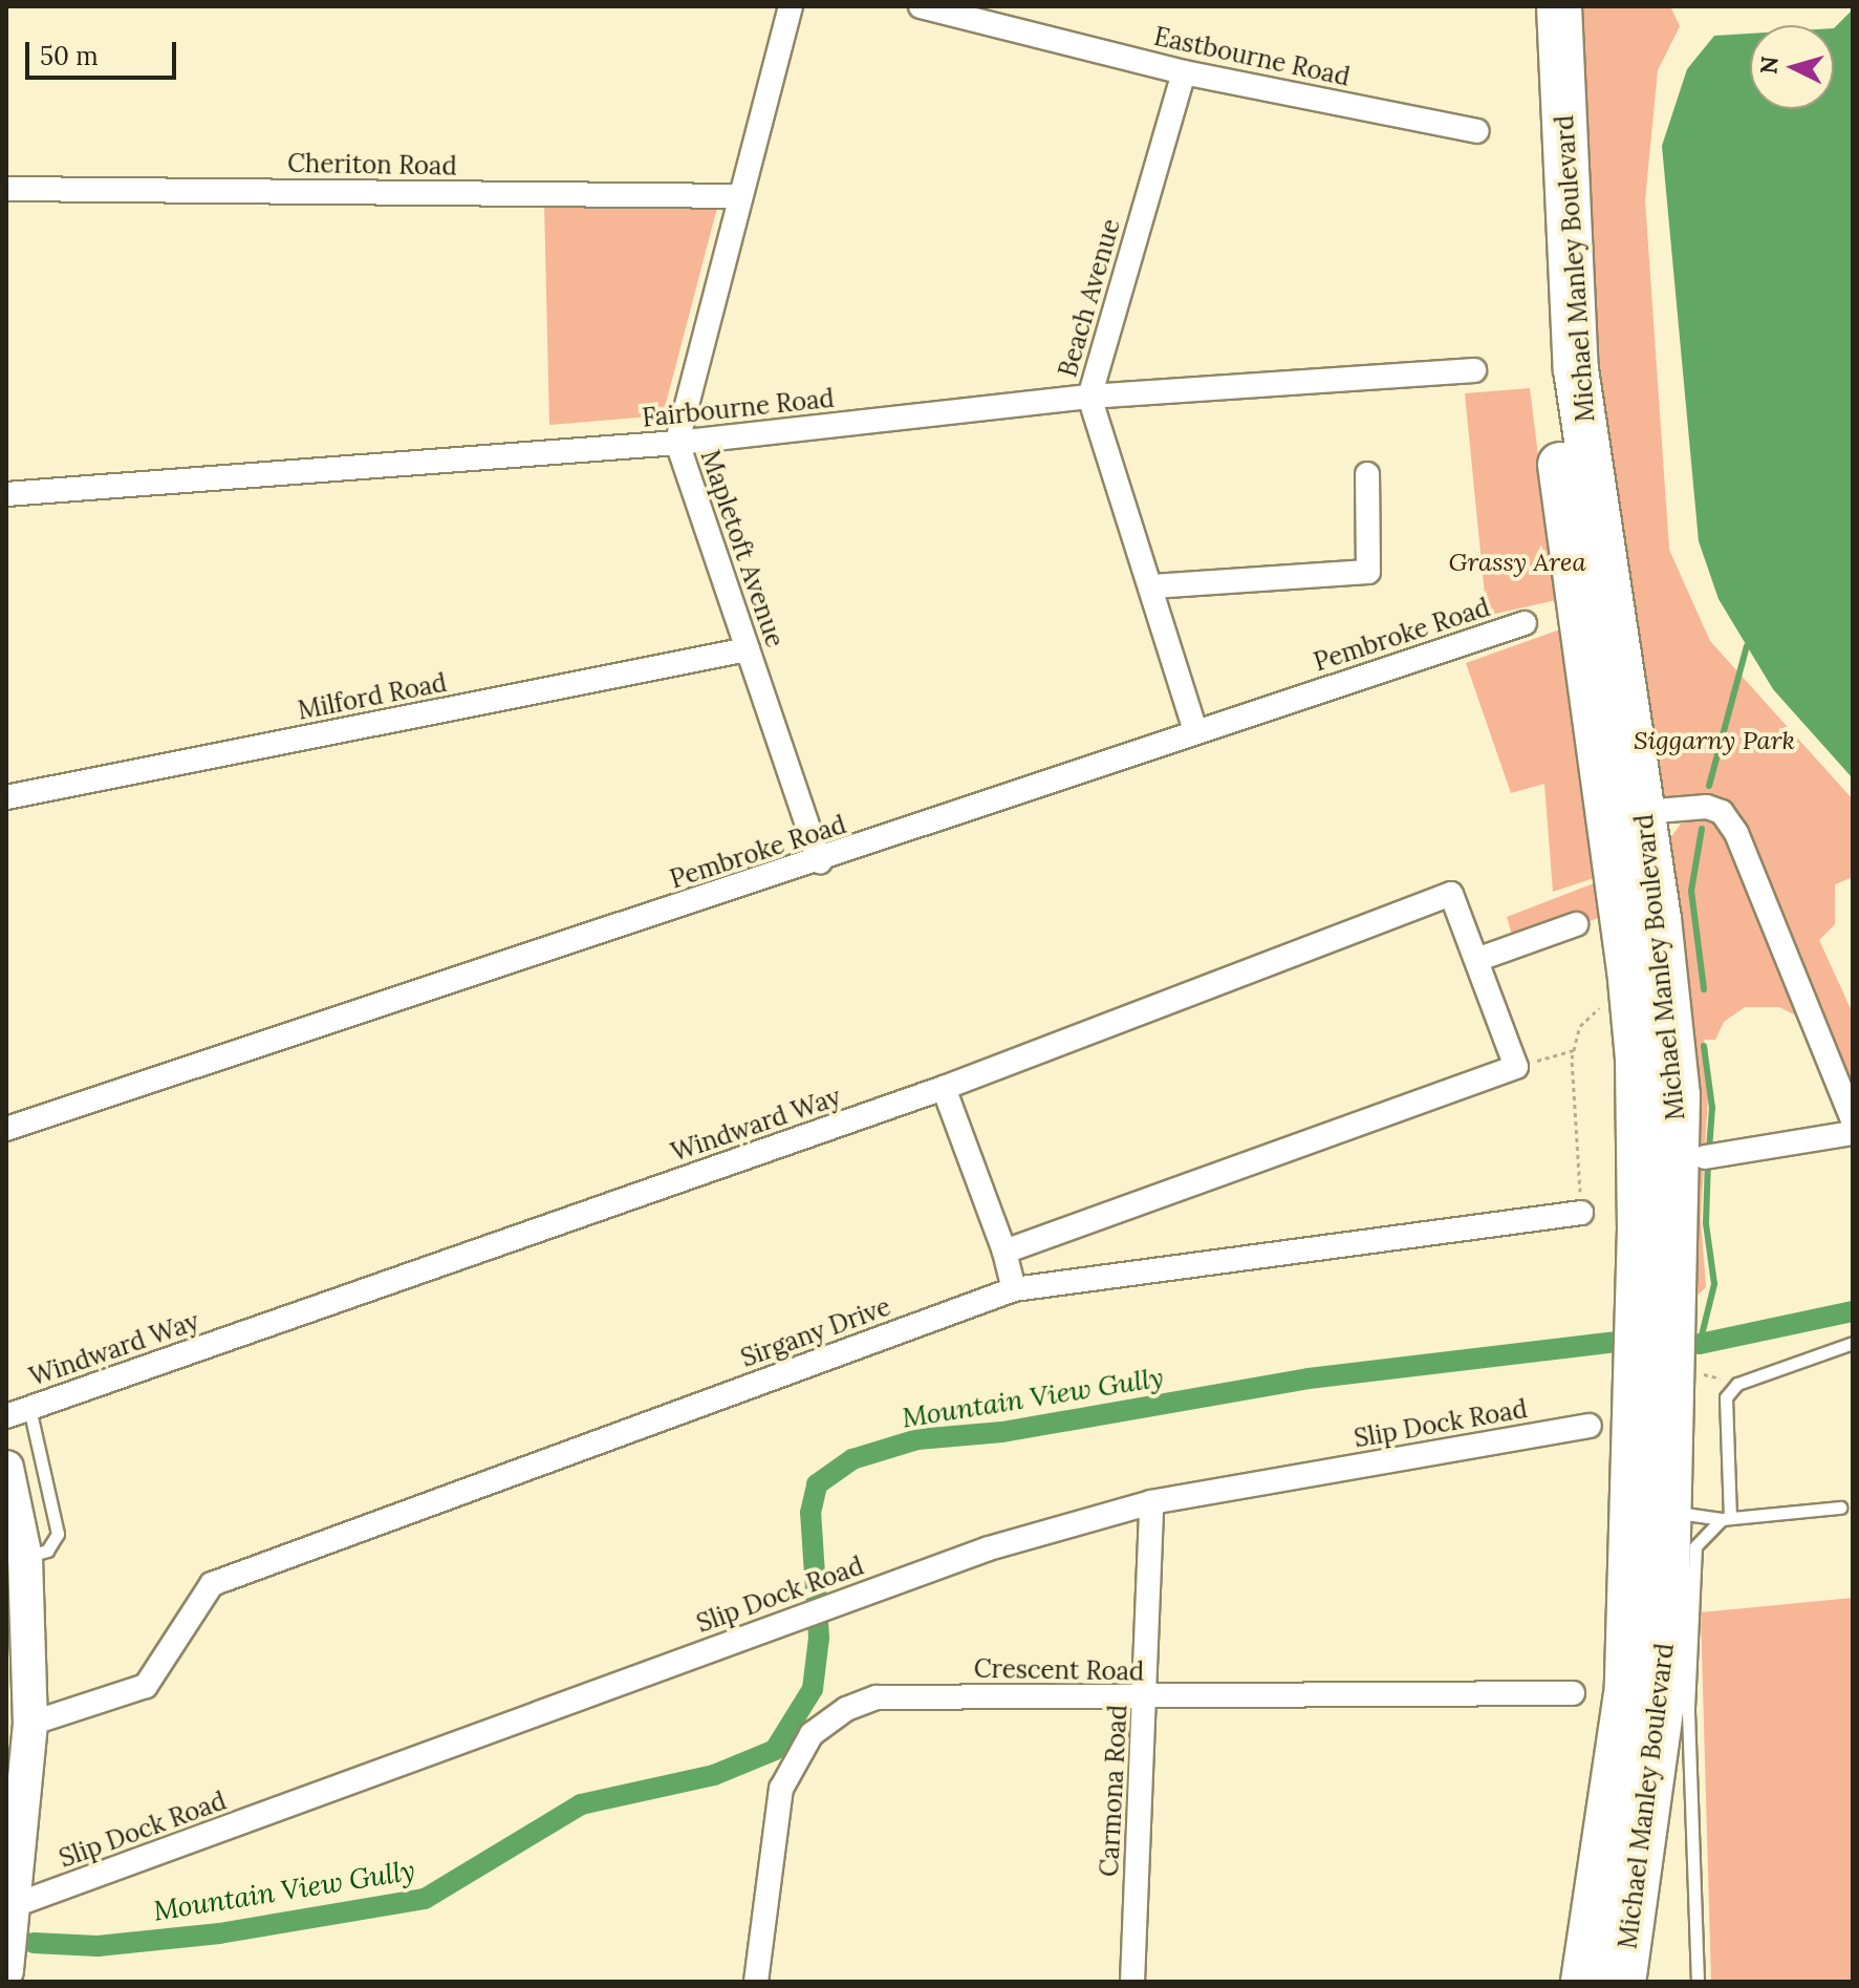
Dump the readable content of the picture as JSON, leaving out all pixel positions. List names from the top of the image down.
{
  "streets": {
    "highway": ["Michael Manley Boulevard"],
    "street": [
      "Eastbourne Road",
      "Cheriton Road",
      "Beach Avenue",
      "Fairbourne Road",
      "Mapletoft Avenue",
      "Pembroke Road",
      "Milford Road",
      "Windward Way",
      "Sirgany Drive",
      "Slip Dock Road",
      "Crescent Road",
      "Carmona Road"
    ]
  },
  "crossings": [
    ["Eastbourne Road", "Beach Avenue"],
    ["Cheriton Road", "Mapletoft Avenue"],
    ["Beach Avenue", "Fairbourne Road"],
    ["Beach Avenue", "Pembroke Road"],
    ["Fairbourne Road", "Mapletoft Avenue"],
    ["Mapletoft Avenue", "Pembroke Road"],
    ["Mapletoft Avenue", "Milford Road"],
    ["Slip Dock Road", "Carmona Road"],
    ["Crescent Road", "Carmona Road"]
  ],
  "water": ["Mountain View Gully"],
  "parks": ["Grassy Area", "Siggarny Park"],
  "scale_bar": "50 m",
  "north": "left"
}
